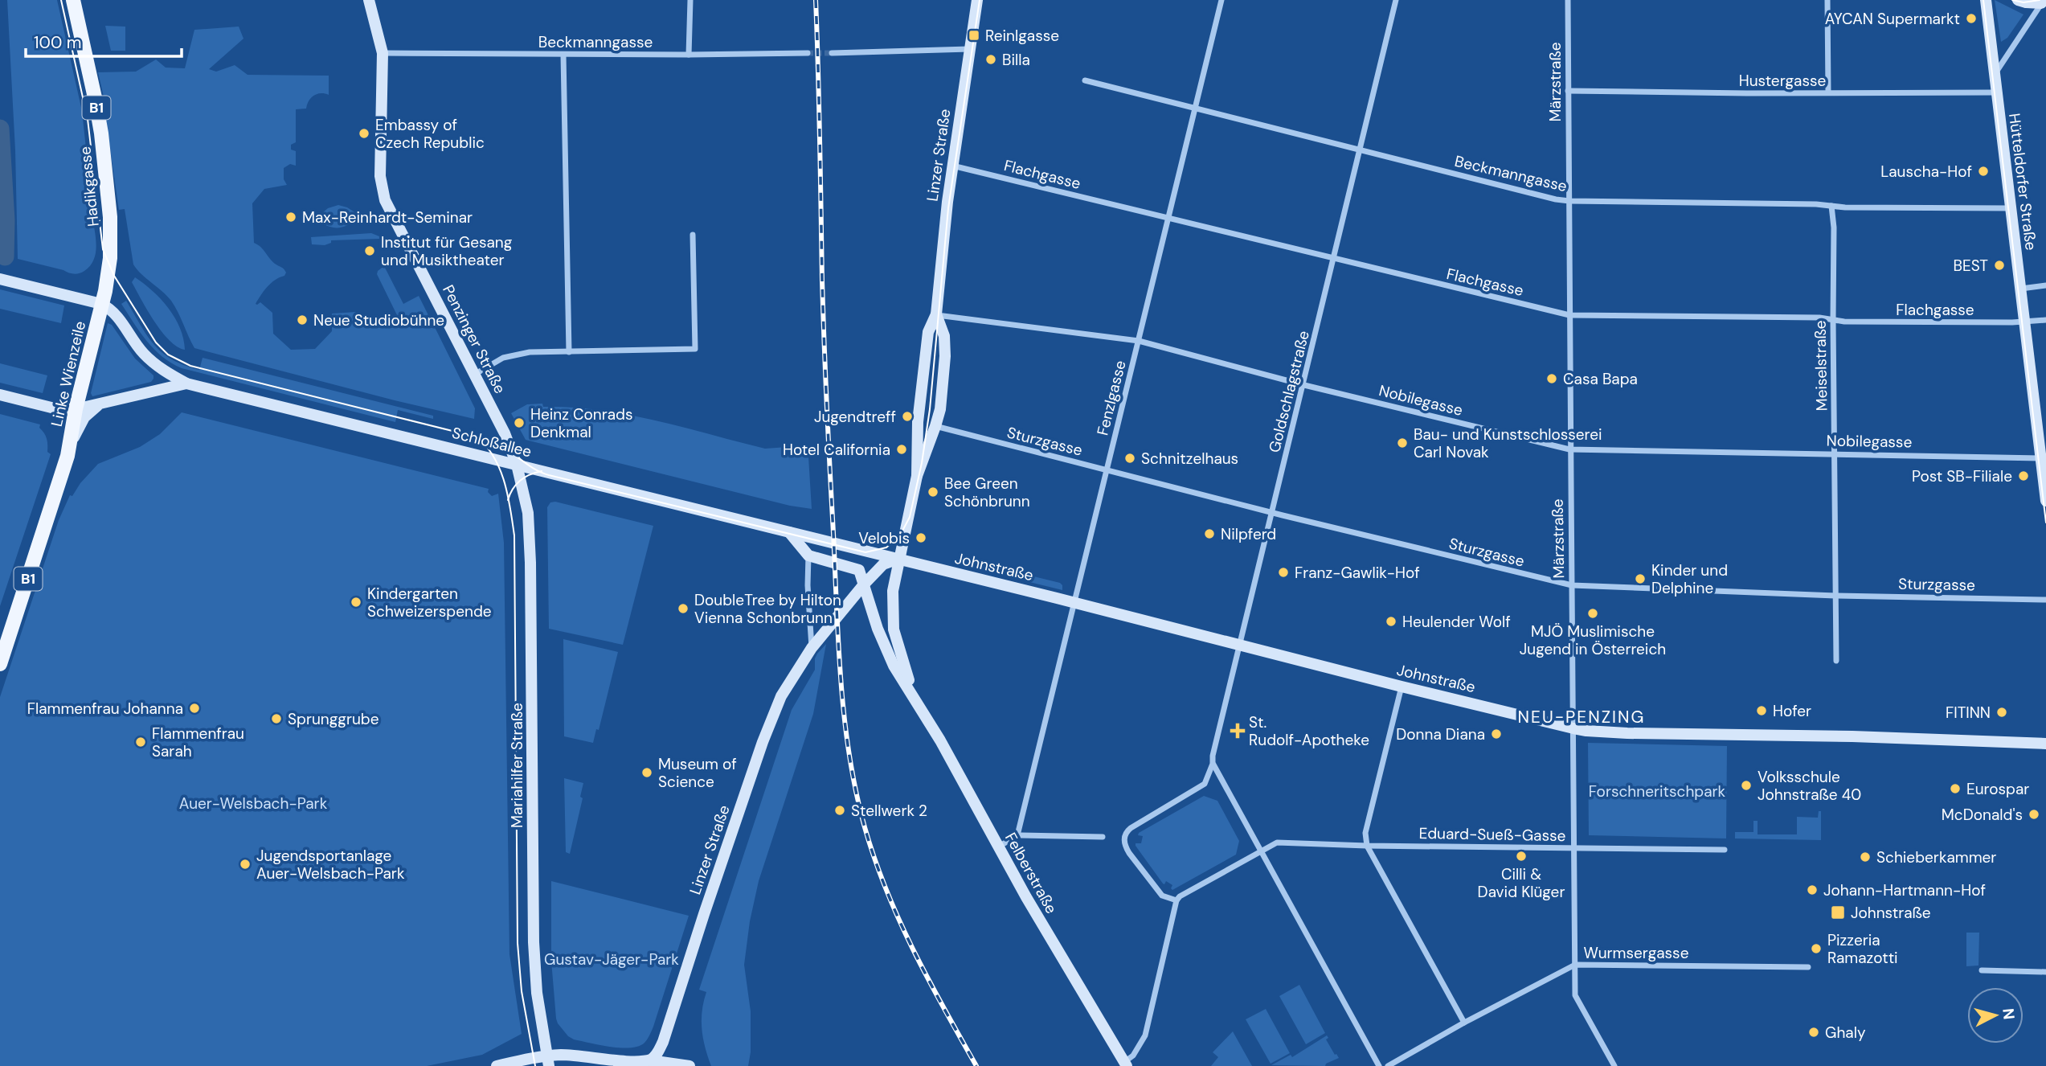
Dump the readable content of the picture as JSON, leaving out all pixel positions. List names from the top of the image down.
{
  "streets": {
    "main road": [
      "B1",
      "Linzer Straße",
      "Hütteldorfer Straße",
      "Hadikgasse",
      "Penzinger Straße",
      "Linke Wienzeile",
      "Schloßallee",
      "Johnstraße",
      "Mariahilfer Straße",
      "Felberstraße"
    ],
    "street": [
      "Beckmanngasse",
      "Hustergasse",
      "Märzstraße",
      "Flachgasse",
      "Meiselstraße",
      "Goldschlagstraße",
      "Fenzlgasse",
      "Nobilegasse",
      "Sturzgasse",
      "Eduard-Sueß-Gasse",
      "Wurmsergasse"
    ]
  },
  "crossings": [
    ["Beckmanngasse", "Märzstraße"],
    ["Beckmanngasse", "Hütteldorfer Straße"],
    ["Beckmanngasse", "Penzinger Straße"],
    ["Beckmanngasse", "Meiselstraße"],
    ["Beckmanngasse", "Goldschlagstraße"],
    ["Beckmanngasse", "Fenzlgasse"],
    ["Hustergasse", "Märzstraße"],
    ["Hustergasse", "Hütteldorfer Straße"],
    ["Märzstraße", "Flachgasse"],
    ["Märzstraße", "Nobilegasse"],
    ["Märzstraße", "Sturzgasse"],
    ["Märzstraße", "Johnstraße"],
    ["Märzstraße", "Eduard-Sueß-Gasse"],
    ["Märzstraße", "Wurmsergasse"],
    ["Linzer Straße", "Flachgasse"],
    ["Linzer Straße", "Nobilegasse"],
    ["Linzer Straße", "Sturzgasse"],
    ["Linzer Straße", "Schloßallee"],
    ["Linzer Straße", "Johnstraße"],
    ["Linzer Straße", "Felberstraße"],
    ["Flachgasse", "Hütteldorfer Straße"],
    ["Flachgasse", "Meiselstraße"],
    ["Flachgasse", "Goldschlagstraße"],
    ["Flachgasse", "Fenzlgasse"],
    ["Hütteldorfer Straße", "Nobilegasse"],
    ["Hadikgasse", "Linke Wienzeile"],
    ["Hadikgasse", "Schloßallee"],
    ["Penzinger Straße", "Schloßallee"],
    ["Penzinger Straße", "Mariahilfer Straße"],
    ["Meiselstraße", "Nobilegasse"],
    ["Meiselstraße", "Sturzgasse"],
    ["Linke Wienzeile", "Schloßallee"],
    ["Goldschlagstraße", "Nobilegasse"],
    ["Goldschlagstraße", "Sturzgasse"],
    ["Goldschlagstraße", "Johnstraße"],
    ["Goldschlagstraße", "Eduard-Sueß-Gasse"],
    ["Fenzlgasse", "Nobilegasse"],
    ["Fenzlgasse", "Sturzgasse"],
    ["Fenzlgasse", "Johnstraße"],
    ["Schloßallee", "Johnstraße"],
    ["Schloßallee", "Mariahilfer Straße"],
    ["Schloßallee", "Felberstraße"],
    ["Johnstraße", "Felberstraße"]
  ],
  "districts": ["NEU-PENZING"],
  "parks": ["Forschneritschpark", "Auer-Welsbach-Park", "Gustav-Jäger-Park"],
  "places": {
    "other": [
      "AYCAN Supermarkt",
      "Billa",
      "Embassy of Czech Republic",
      "Lauscha-Hof",
      "Max-Reinhardt-Seminar",
      "Institut für Gesang und Musiktheater",
      "BEST",
      "Neue Studiobühne",
      "Casa Bapa",
      "Jugendtreff",
      "Heinz Conrads Denkmal",
      "Bau- und Kunstschlosserei Carl Novak",
      "Hotel California",
      "Schnitzelhaus",
      "Post SB-Filiale",
      "Bee Green Schönbrunn",
      "Nilpferd",
      "Velobis",
      "Franz-Gawlik-Hof",
      "Kinder und Delphine",
      "Kindergarten Schweizerspende",
      "DoubleTree by Hilton Vienna Schonbrunn",
      "MJÖ Muslimische Jugend in Österreich",
      "Heulender Wolf",
      "Flammenfrau Johanna",
      "Hofer",
      "FITINN",
      "Sprunggrube",
      "Donna Diana",
      "Flammenfrau Sarah",
      "Museum of Science",
      "Volksschule Johnstraße 40",
      "Eurospar",
      "Stellwerk 2",
      "McDonald's",
      "Cilli & David Klüger",
      "Schieberkammer",
      "Jugendsportanlage Auer-Welsbach-Park",
      "Johann-Hartmann-Hof",
      "Pizzeria Ramazotti",
      "Ghaly"
    ],
    "transit": ["Reinlgasse", "Johnstraße"],
    "health": ["St. Rudolf-Apotheke"]
  },
  "scale_bar": "100 m",
  "north": "right"
}
